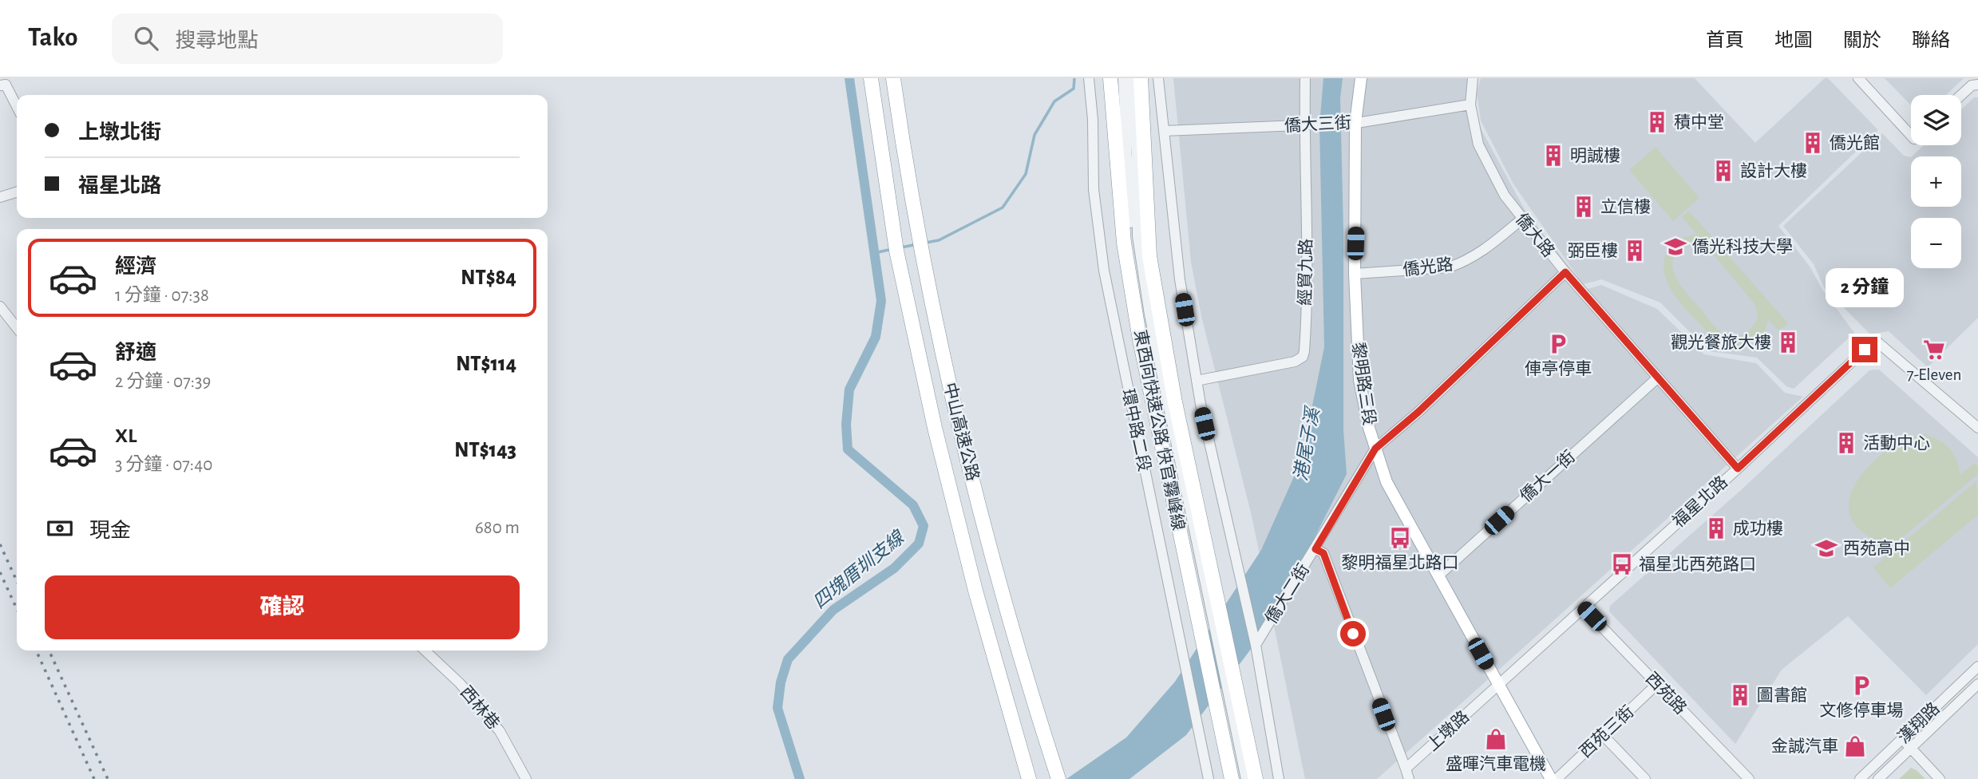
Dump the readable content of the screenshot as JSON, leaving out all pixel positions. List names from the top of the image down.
{
  "streets": {
    "highway": ["東西向快速公路 快官霧峰線", "中山高速公路"],
    "main road": ["黎明路三段"],
    "street": [
      "僑大三街",
      "僑大路",
      "僑光路",
      "經貿九路",
      "環中路二段",
      "僑大一街",
      "福星北路",
      "僑大二街",
      "西苑路",
      "西林巷",
      "漢翔路",
      "上墩路",
      "西苑三街"
    ]
  },
  "crossings": [
    ["僑大三街", "僑大路"],
    ["僑大三街", "經貿九路"],
    ["僑大三街", "黎明路三段"],
    ["僑大路", "僑光路"],
    ["僑大路", "僑大一街"],
    ["僑大路", "福星北路"],
    ["僑大路", "僑大二街"],
    ["僑光路", "黎明路三段"],
    ["黎明路三段", "僑大一街"],
    ["黎明路三段", "福星北路"],
    ["黎明路三段", "僑大二街"],
    ["黎明路三段", "上墩路"],
    ["福星北路", "西苑路"],
    ["福星北路", "上墩路"],
    ["西苑路", "西苑三街"]
  ],
  "water": ["港尾子溪", "四塊厝圳支線"],
  "places": {
    "building": [
      "積中堂",
      "僑光館",
      "明誠樓",
      "設計大樓",
      "立信樓",
      "弼臣樓",
      "觀光餐旅大樓",
      "活動中心",
      "成功樓",
      "圖書館"
    ],
    "school or university": ["僑光科技大學", "西苑高中"],
    "parking": ["俥亭停車", "文修停車場"],
    "supermarket": ["7-Eleven"],
    "bus stop": ["黎明福星北路口", "福星北西苑路口"],
    "shop": ["盛暉汽車電機", "金誠汽車"]
  },
  "page": {
    "header": "Tako",
    "search": "搜尋地點",
    "nav": [
      "首頁",
      "地圖",
      "關於",
      "聯絡"
    ],
    "map_buttons": ["+", "−"],
    "banner": ["上墩北街", "福星北路"],
    "list": [
      {
        "name": "經濟",
        "note": "1 分鐘 · 07:38",
        "value": "NT$84"
      },
      {
        "name": "舒適",
        "note": "2 分鐘 · 07:39",
        "value": "NT$114"
      },
      {
        "name": "XL",
        "note": "3 分鐘 · 07:40",
        "value": "NT$143"
      }
    ],
    "bubble": "2 分鐘",
    "pay": ["現金", "680 m"],
    "buttons": "確認"
  }
}
